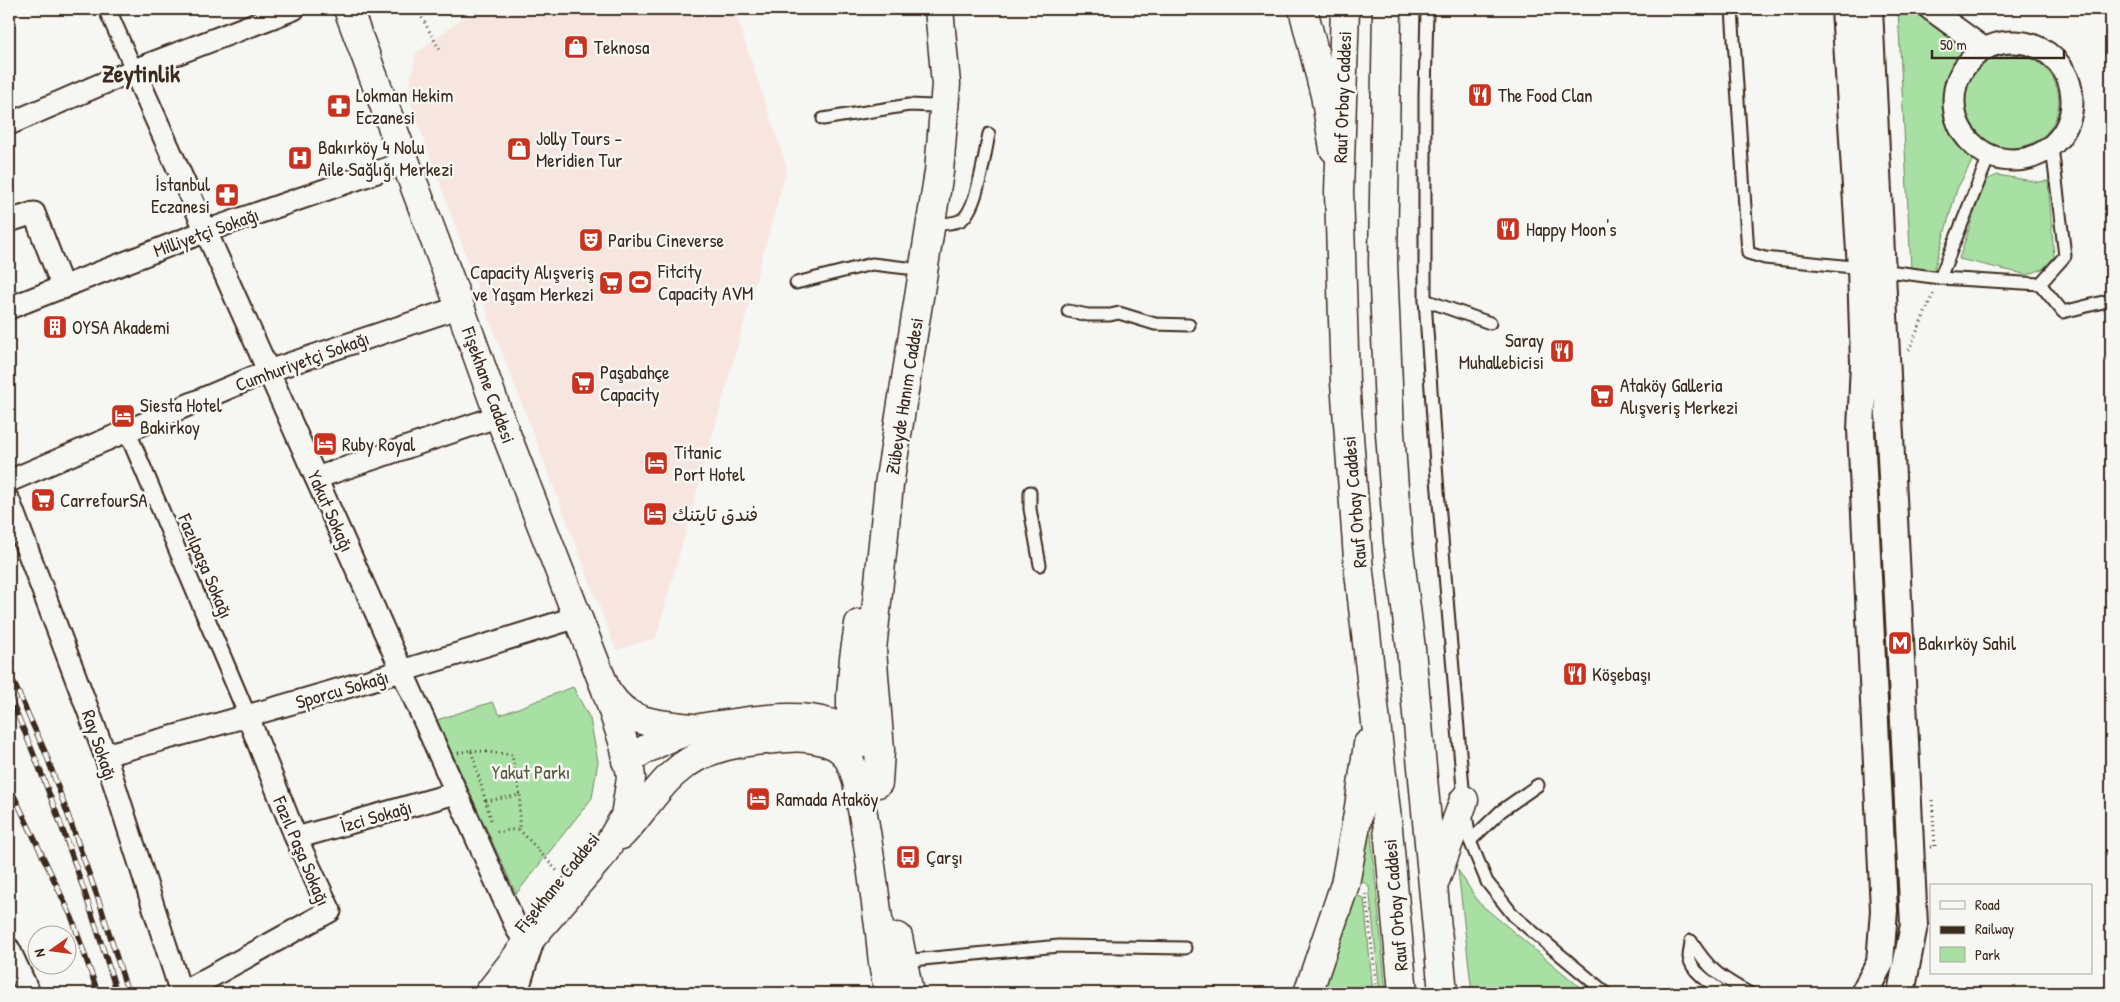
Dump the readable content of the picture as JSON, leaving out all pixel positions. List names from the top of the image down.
{
  "streets": {
    "main road": ["Rauf Orbay Caddesi", "Fişekhane Caddesi", "Zübeyde Hanım Caddesi"],
    "street": [
      "Milliyetçi Sokağı",
      "Cumhuriyetçi Sokağı",
      "Yakut Sokağı",
      "Fazılpaşa Sokağı",
      "Sporcu Sokağı",
      "Ray Sokağı",
      "İzci Sokağı",
      "Fazıl Paşa Sokağı"
    ]
  },
  "crossings": [
    ["Milliyetçi Sokağı", "Fişekhane Caddesi"],
    ["Milliyetçi Sokağı", "Yakut Sokağı"],
    ["Cumhuriyetçi Sokağı", "Fişekhane Caddesi"],
    ["Cumhuriyetçi Sokağı", "Yakut Sokağı"],
    ["Cumhuriyetçi Sokağı", "Fazılpaşa Sokağı"],
    ["Fişekhane Caddesi", "Zübeyde Hanım Caddesi"],
    ["Fişekhane Caddesi", "Yakut Sokağı"],
    ["Fişekhane Caddesi", "Sporcu Sokağı"],
    ["Yakut Sokağı", "Sporcu Sokağı"],
    ["Yakut Sokağı", "İzci Sokağı"],
    ["Fazılpaşa Sokağı", "Sporcu Sokağı"],
    ["Fazılpaşa Sokağı", "Fazıl Paşa Sokağı"],
    ["Sporcu Sokağı", "Ray Sokağı"],
    ["Sporcu Sokağı", "Fazıl Paşa Sokağı"],
    ["Ray Sokağı", "Fazıl Paşa Sokağı"],
    ["İzci Sokağı", "Fazıl Paşa Sokağı"]
  ],
  "districts": ["Zeytinlik"],
  "parks": ["Yakut Parkı"],
  "places": {
    "shop": ["Teknosa", "Jolly Tours - Meridien Tur"],
    "restaurant": [
      "The Food Clan",
      "Happy Moon's",
      "Saray Muhallebicisi",
      "Köşebaşı"
    ],
    "pharmacy": ["Lokman Hekim Eczanesi", "İstanbul Eczanesi"],
    "hospital": ["Bakırköy 4 Nolu Aile Sağlığı Merkezi"],
    "theatre": ["Paribu Cineverse"],
    "sports": ["Fitcity Capacity AVM"],
    "supermarket": [
      "Capacity Alışveriş ve Yaşam Merkezi",
      "Paşabahçe Capacity",
      "Ataköy Galleria Alışveriş Merkezi",
      "CarrefourSA"
    ],
    "building": ["OYSA Akademi"],
    "hotel": [
      "Siesta Hotel Bakirkoy",
      "Ruby Royal",
      "Titanic Port Hotel",
      "فندق تايتنك",
      "Ramada Ataköy"
    ],
    "metro station": ["Bakırköy Sahil"],
    "bus stop": ["Çarşı"]
  },
  "legend": ["Road", "Railway", "Park"],
  "scale_bar": "50 m",
  "north": "left"
}
